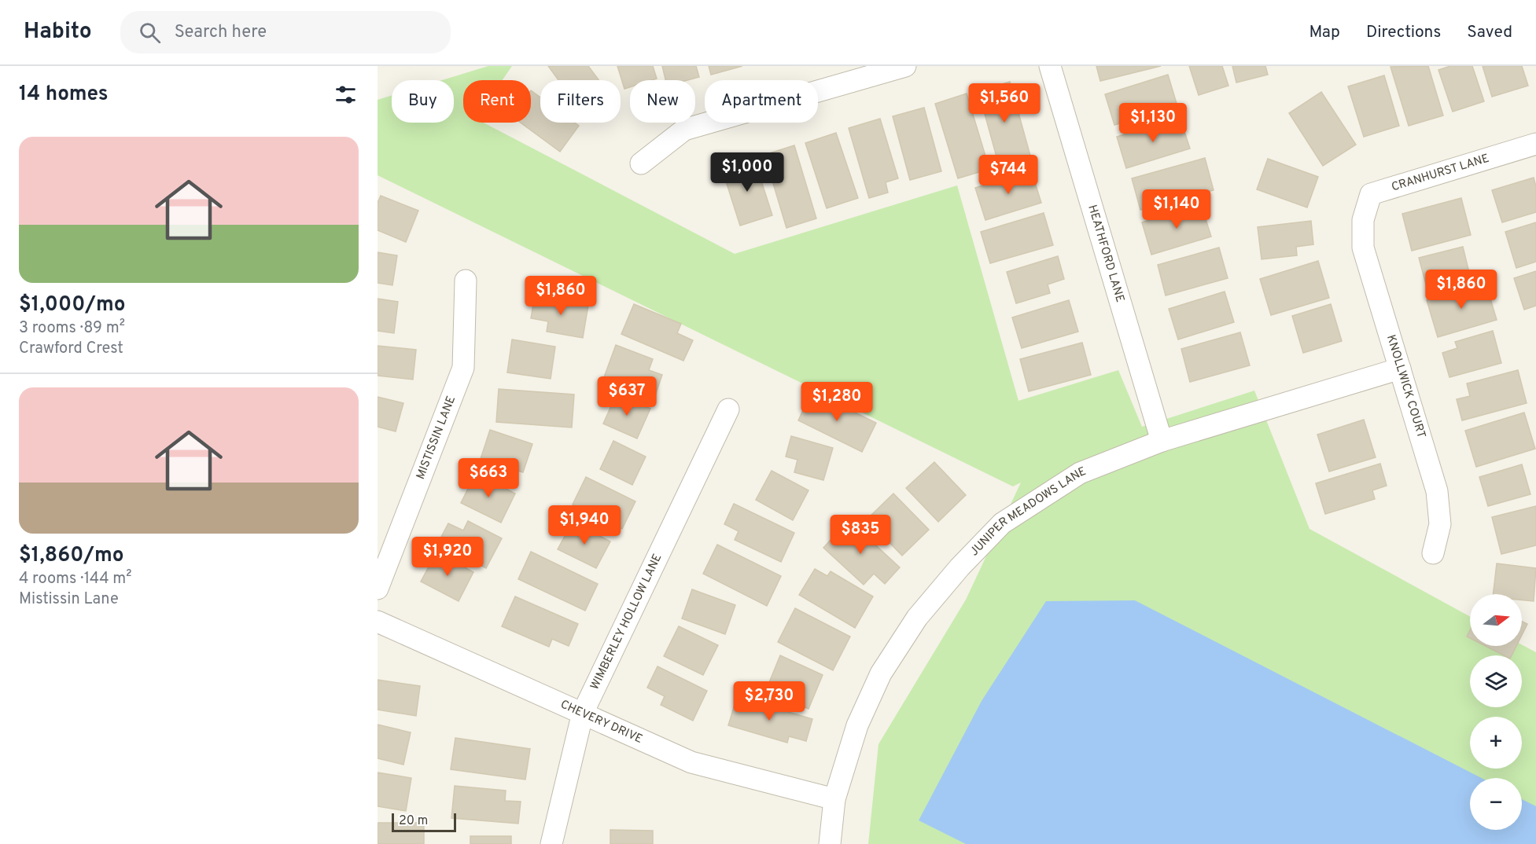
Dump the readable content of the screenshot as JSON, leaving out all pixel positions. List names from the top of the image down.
{
  "streets": {
    "street": [
      "CRANHURST LANE",
      "HEATHFORD LANE",
      "KNOLLWICK COURT",
      "MISTISSIN LANE",
      "JUNIPER MEADOWS LANE",
      "WIMBERLEY HOLLOW LANE",
      "CHEVERY DRIVE"
    ]
  },
  "crossings": [
    ["CRANHURST LANE", "KNOLLWICK COURT"],
    ["HEATHFORD LANE", "JUNIPER MEADOWS LANE"],
    ["KNOLLWICK COURT", "JUNIPER MEADOWS LANE"],
    ["JUNIPER MEADOWS LANE", "CHEVERY DRIVE"],
    ["WIMBERLEY HOLLOW LANE", "CHEVERY DRIVE"]
  ],
  "scale_bar": "20 m",
  "north": "right",
  "page": {
    "header": "Habito",
    "search": "Search here",
    "nav": ["Map", "Directions", "Saved"],
    "heading": "14 homes",
    "chip": [
      "Buy",
      "Rent",
      "Filters",
      "New",
      "Apartment"
    ],
    "price": [
      "$1,560",
      "$1,130",
      "$1,000",
      "$744",
      "$1,140",
      "$1,860",
      "$1,860",
      "$637",
      "$1,280",
      "$663",
      "$1,940",
      "$835",
      "$1,920",
      "$2,730"
    ],
    "list": [
      {
        "name": "$1,000/mo",
        "note": "3 rooms · 89 m² · Crawford Crest"
      },
      {
        "name": "$1,860/mo",
        "note": "4 rooms · 144 m² · Mistissin Lane"
      }
    ],
    "map_buttons": ["+", "−"],
    "scale": "20 m"
  }
}
